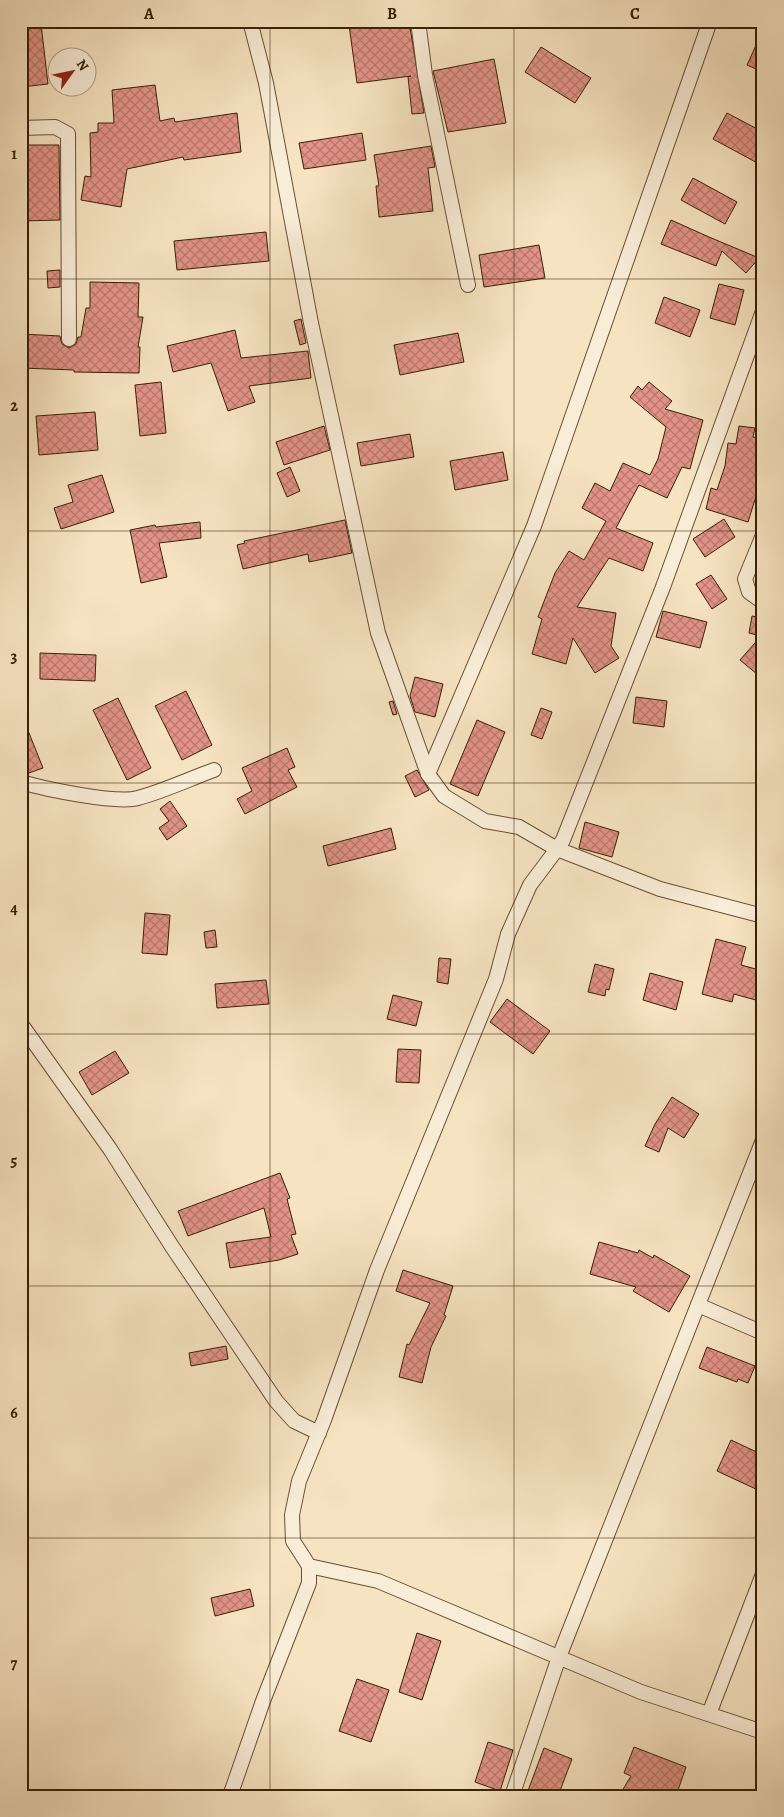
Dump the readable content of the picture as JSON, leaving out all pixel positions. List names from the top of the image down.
{
  "north": "top right",
  "grid": {
    "columns": ["A", "B", "C"],
    "rows": [
      "1",
      "2",
      "3",
      "4",
      "5",
      "6",
      "7"
    ]
  }
}
